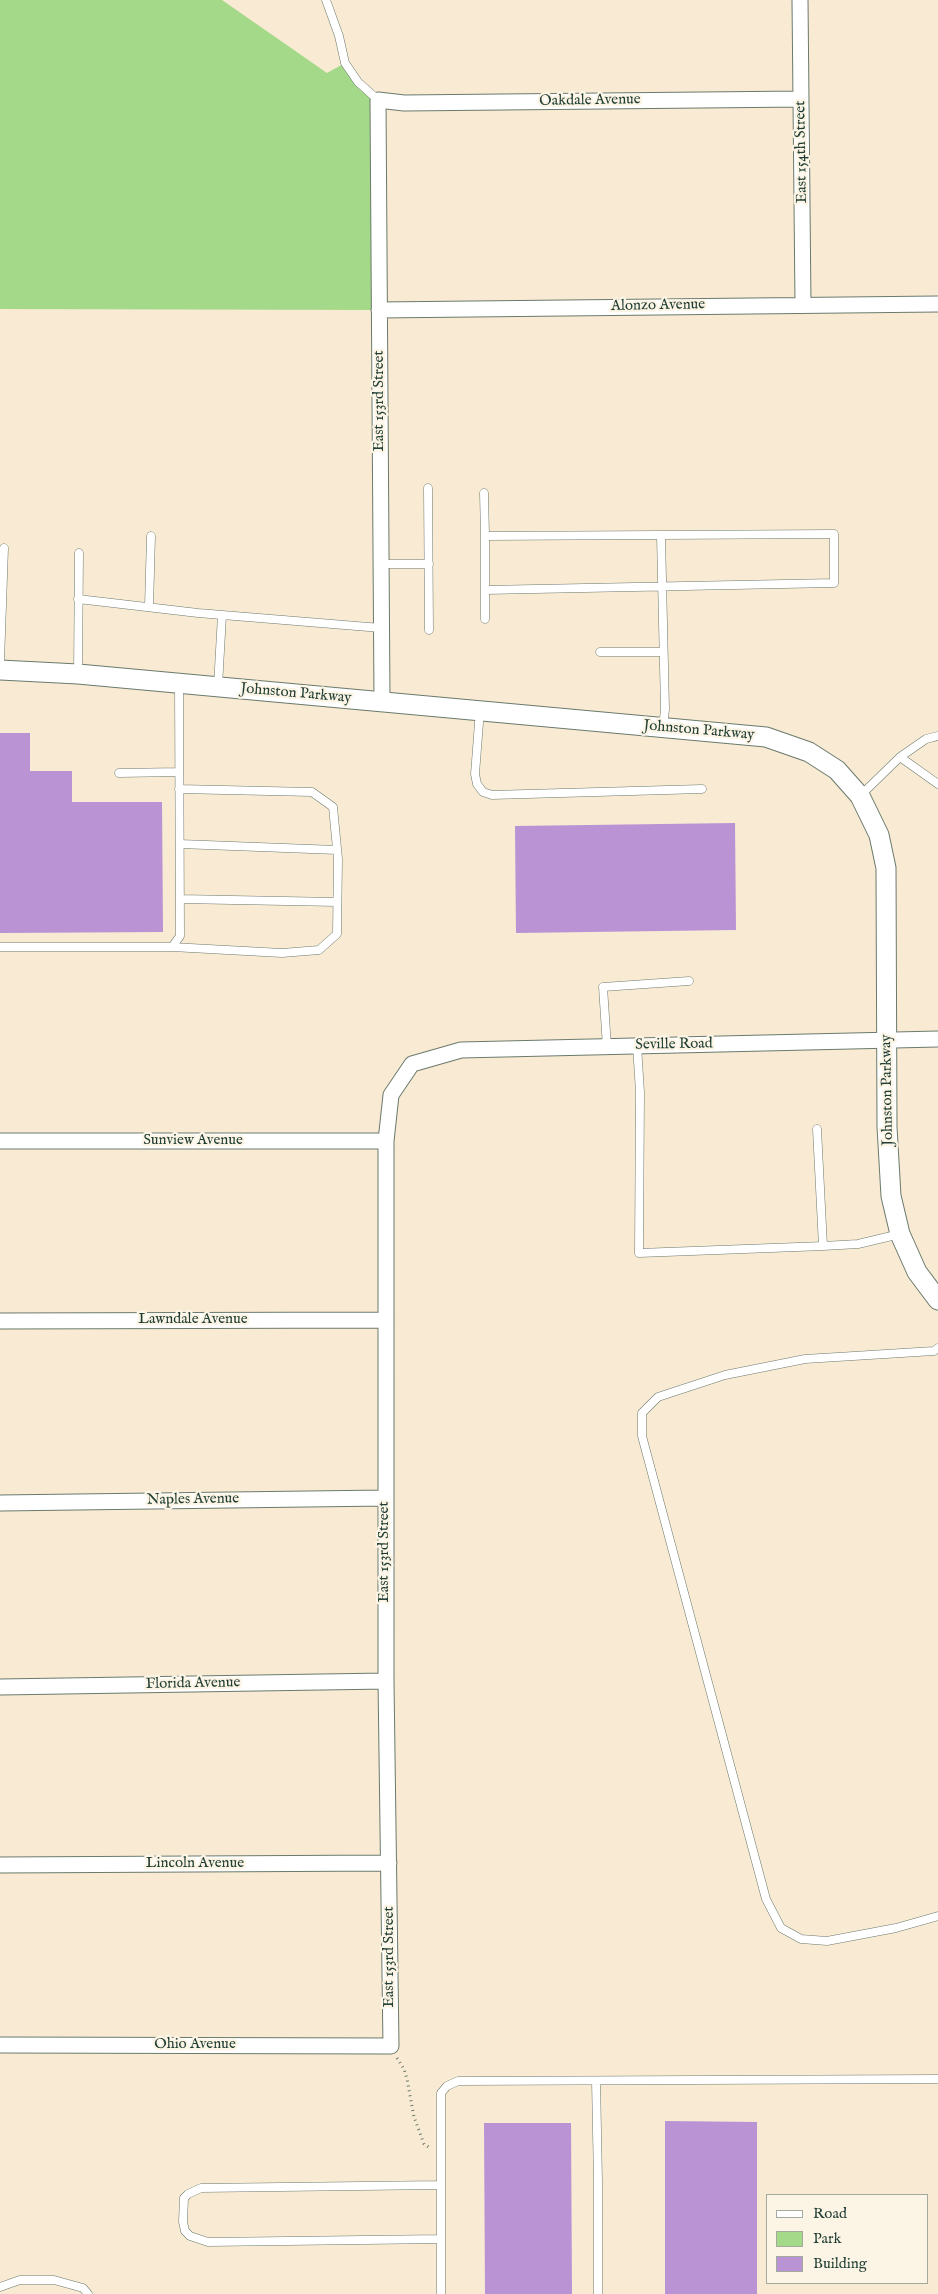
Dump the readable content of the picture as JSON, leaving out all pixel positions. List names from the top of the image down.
{
  "streets": {
    "street": [
      "Oakdale Avenue",
      "East 154th Street",
      "Alonzo Avenue",
      "East 153rd Street",
      "Johnston Parkway",
      "Seville Road",
      "Sunview Avenue",
      "Lawndale Avenue",
      "Naples Avenue",
      "Florida Avenue",
      "Lincoln Avenue",
      "Ohio Avenue"
    ]
  },
  "crossings": [
    ["Oakdale Avenue", "East 154th Street"],
    ["Oakdale Avenue", "East 153rd Street"],
    ["East 154th Street", "Alonzo Avenue"],
    ["Alonzo Avenue", "East 153rd Street"],
    ["East 153rd Street", "Johnston Parkway"],
    ["East 153rd Street", "Seville Road"],
    ["East 153rd Street", "Sunview Avenue"],
    ["East 153rd Street", "Lawndale Avenue"],
    ["East 153rd Street", "Naples Avenue"],
    ["East 153rd Street", "Florida Avenue"],
    ["East 153rd Street", "Lincoln Avenue"],
    ["East 153rd Street", "Ohio Avenue"],
    ["Johnston Parkway", "Seville Road"]
  ],
  "legend": ["Road", "Park", "Building"]
}
